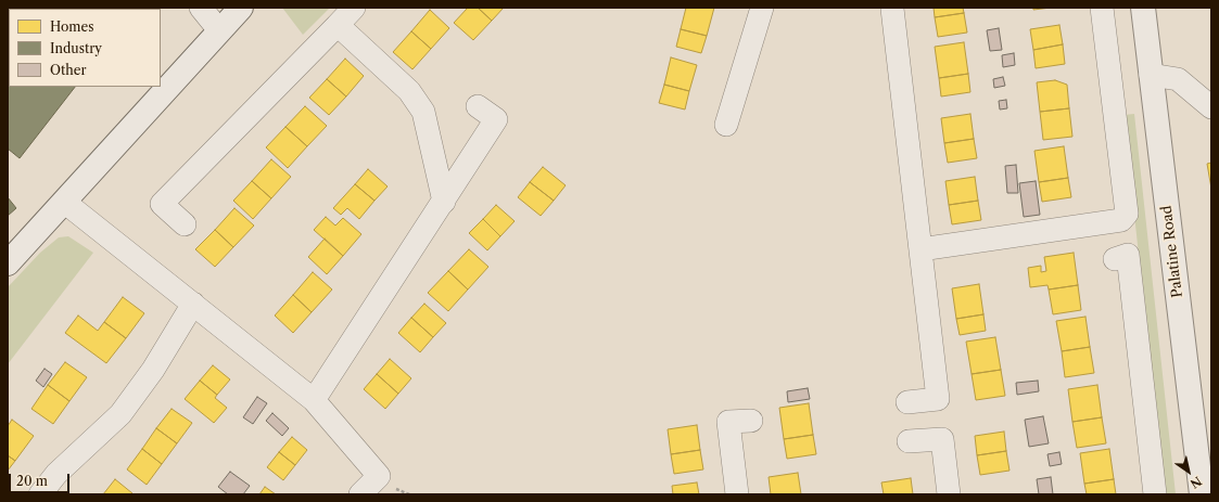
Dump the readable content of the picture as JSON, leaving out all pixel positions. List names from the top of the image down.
{
  "streets": {
    "street": ["Palatine Road"]
  },
  "legend": ["Homes", "Industry", "Other"],
  "scale_bar": "20 m",
  "north": "bottom right"
}
